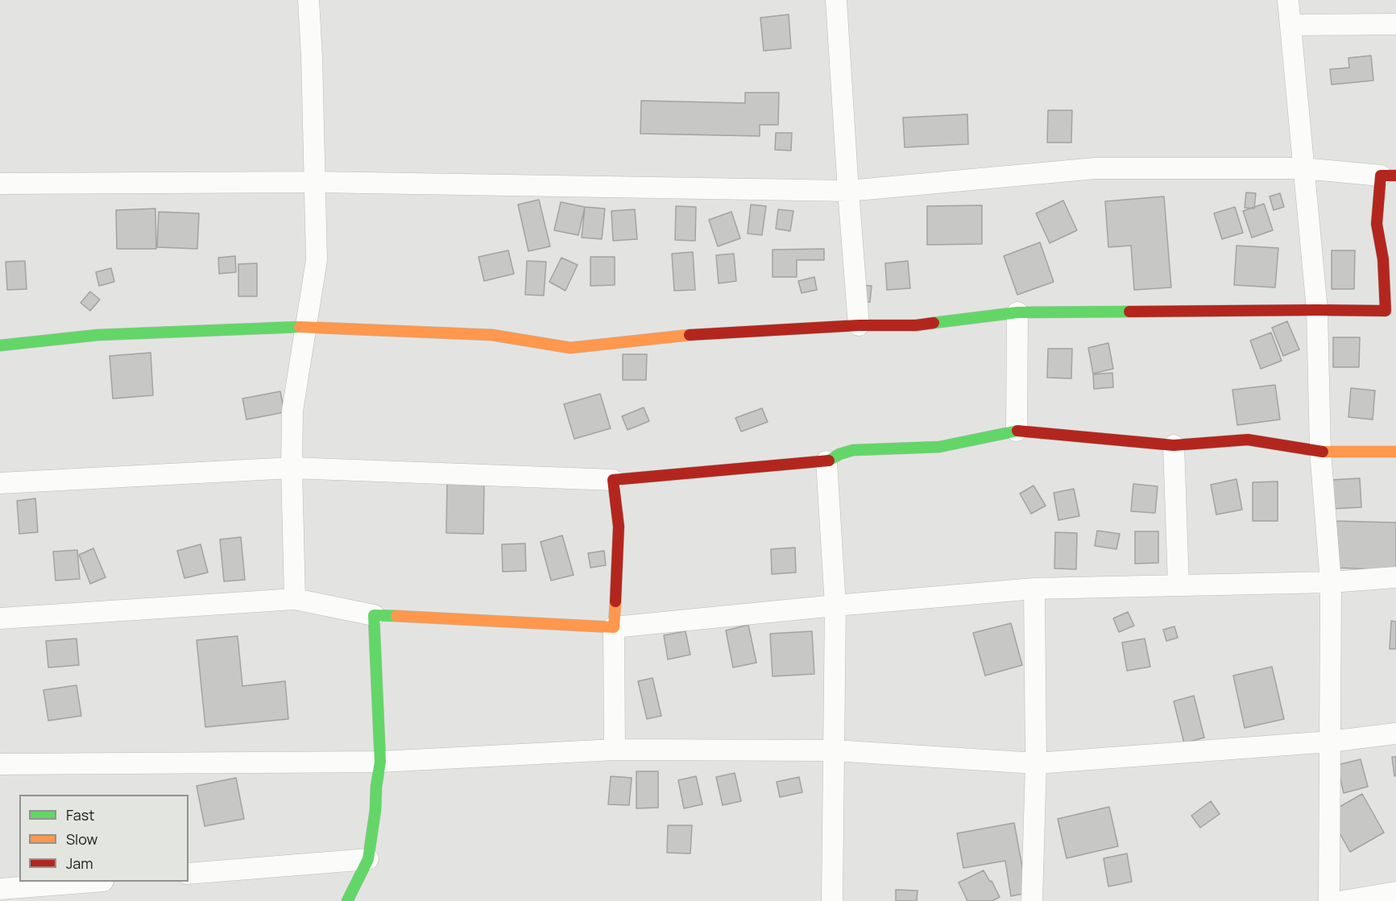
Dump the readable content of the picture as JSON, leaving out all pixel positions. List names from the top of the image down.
{
  "legend": ["Fast", "Slow", "Jam"]
}
